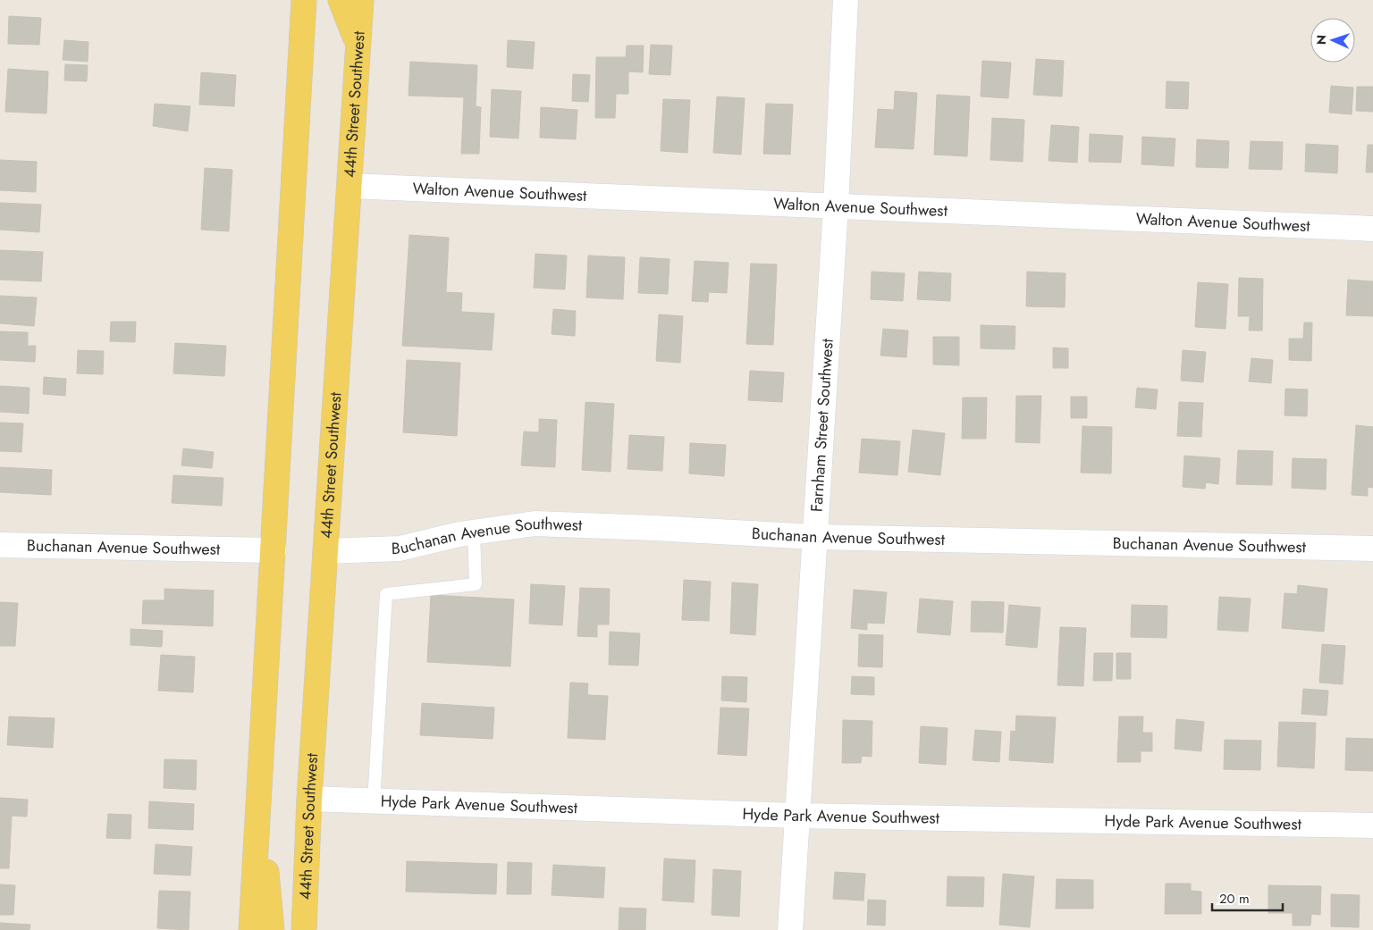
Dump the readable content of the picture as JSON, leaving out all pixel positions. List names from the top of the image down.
{
  "streets": {
    "main road": ["44th Street Southwest"],
    "street": [
      "Walton Avenue Southwest",
      "Farnham Street Southwest",
      "Buchanan Avenue Southwest",
      "Hyde Park Avenue Southwest"
    ]
  },
  "crossings": [
    ["44th Street Southwest", "Walton Avenue Southwest"],
    ["44th Street Southwest", "Buchanan Avenue Southwest"],
    ["44th Street Southwest", "Hyde Park Avenue Southwest"],
    ["Walton Avenue Southwest", "Farnham Street Southwest"],
    ["Farnham Street Southwest", "Buchanan Avenue Southwest"],
    ["Farnham Street Southwest", "Hyde Park Avenue Southwest"]
  ],
  "scale_bar": "20 m",
  "north": "left"
}
